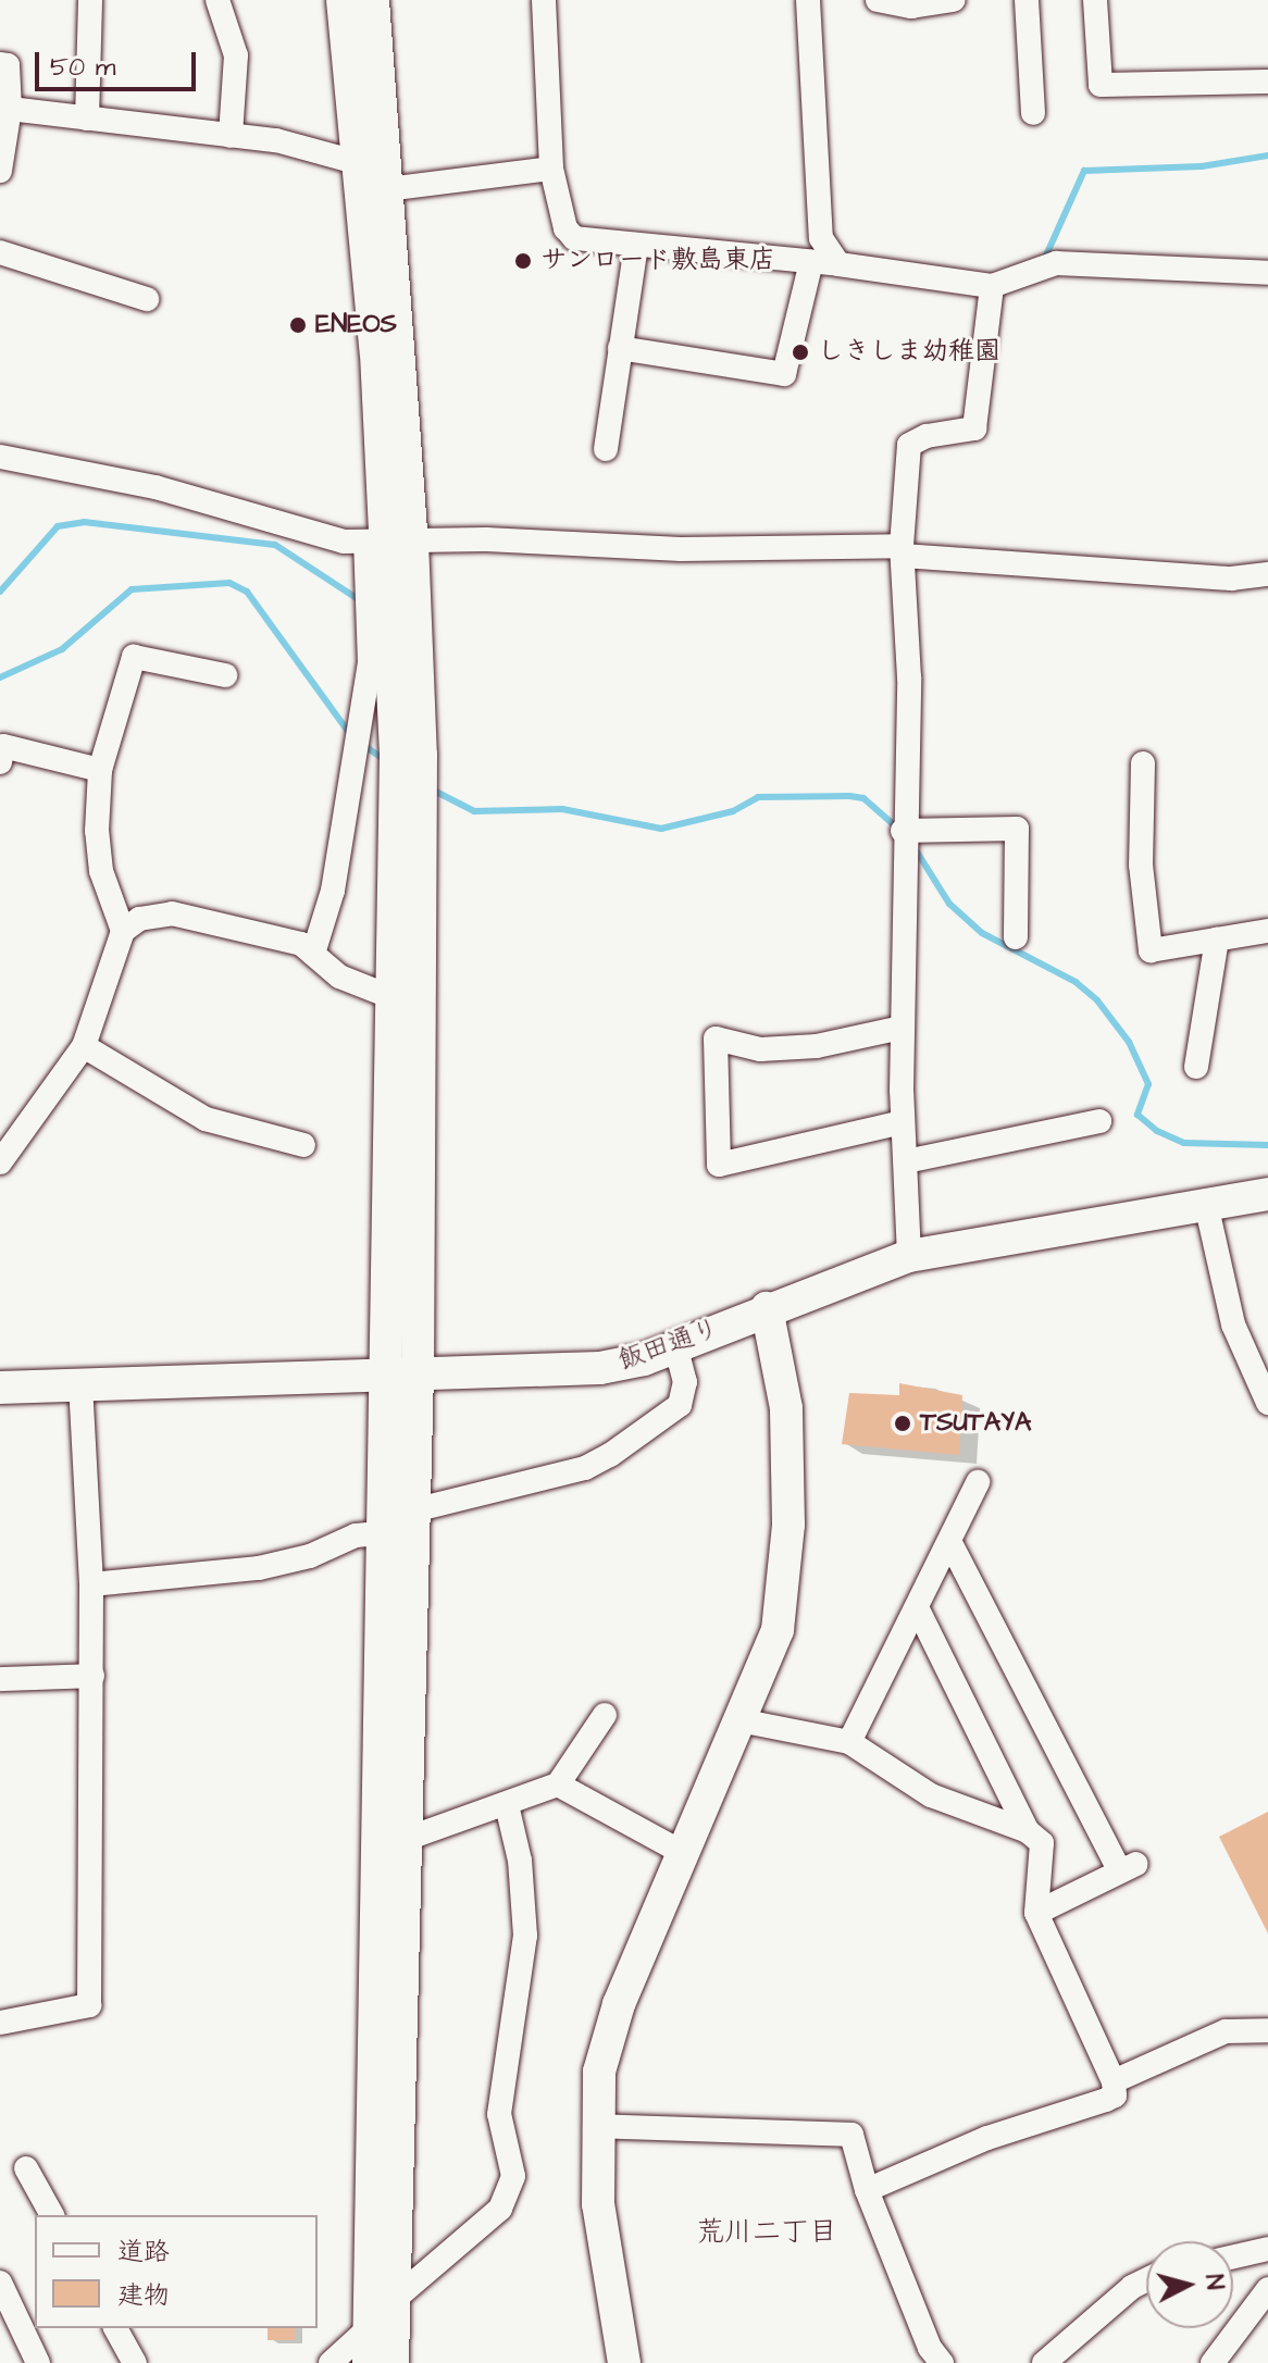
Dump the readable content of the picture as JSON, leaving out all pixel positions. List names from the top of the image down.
{
  "streets": {
    "street": ["飯田通り"]
  },
  "districts": ["荒川二丁目"],
  "places": [
    "サンロード敷島東店",
    "ENEOS",
    "しきしま幼稚園",
    "TSUTAYA"
  ],
  "legend": ["道路", "建物"],
  "scale_bar": "50 m",
  "north": "right"
}
